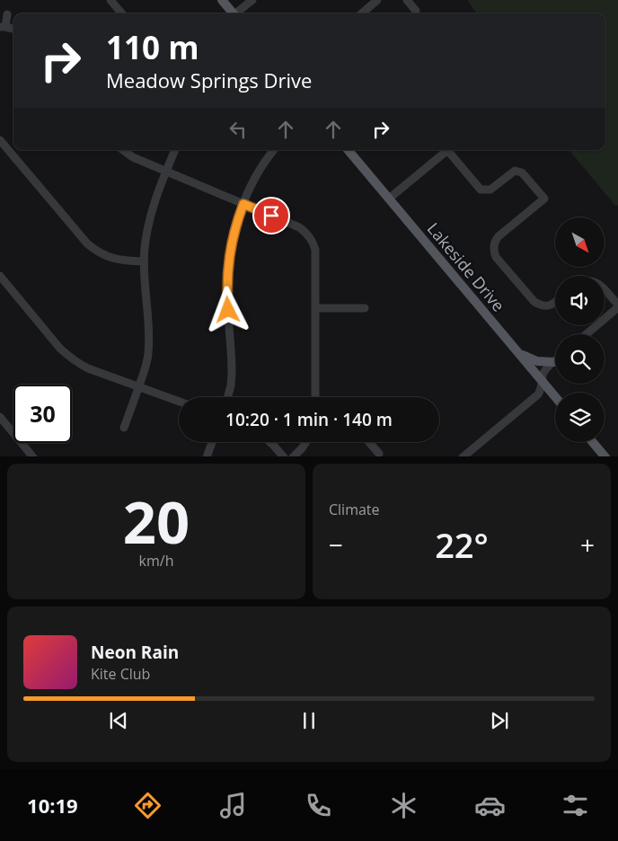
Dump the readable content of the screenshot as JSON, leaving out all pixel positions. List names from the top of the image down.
{
  "streets": {
    "main road": ["Lakeside Drive"]
  },
  "north": "bottom right",
  "page": {
    "turn": ["110 m", "Meadow Springs Drive"],
    "limit": "30",
    "trip": "10:20 · 1 min · 140 m",
    "tile": [
      ["20", "km/h"],
      "Climate"
    ],
    "heat": ["−", "22°", "+"],
    "song": ["Neon Rain", "Kite Club"],
    "tabs": "10:19"
  }
}
